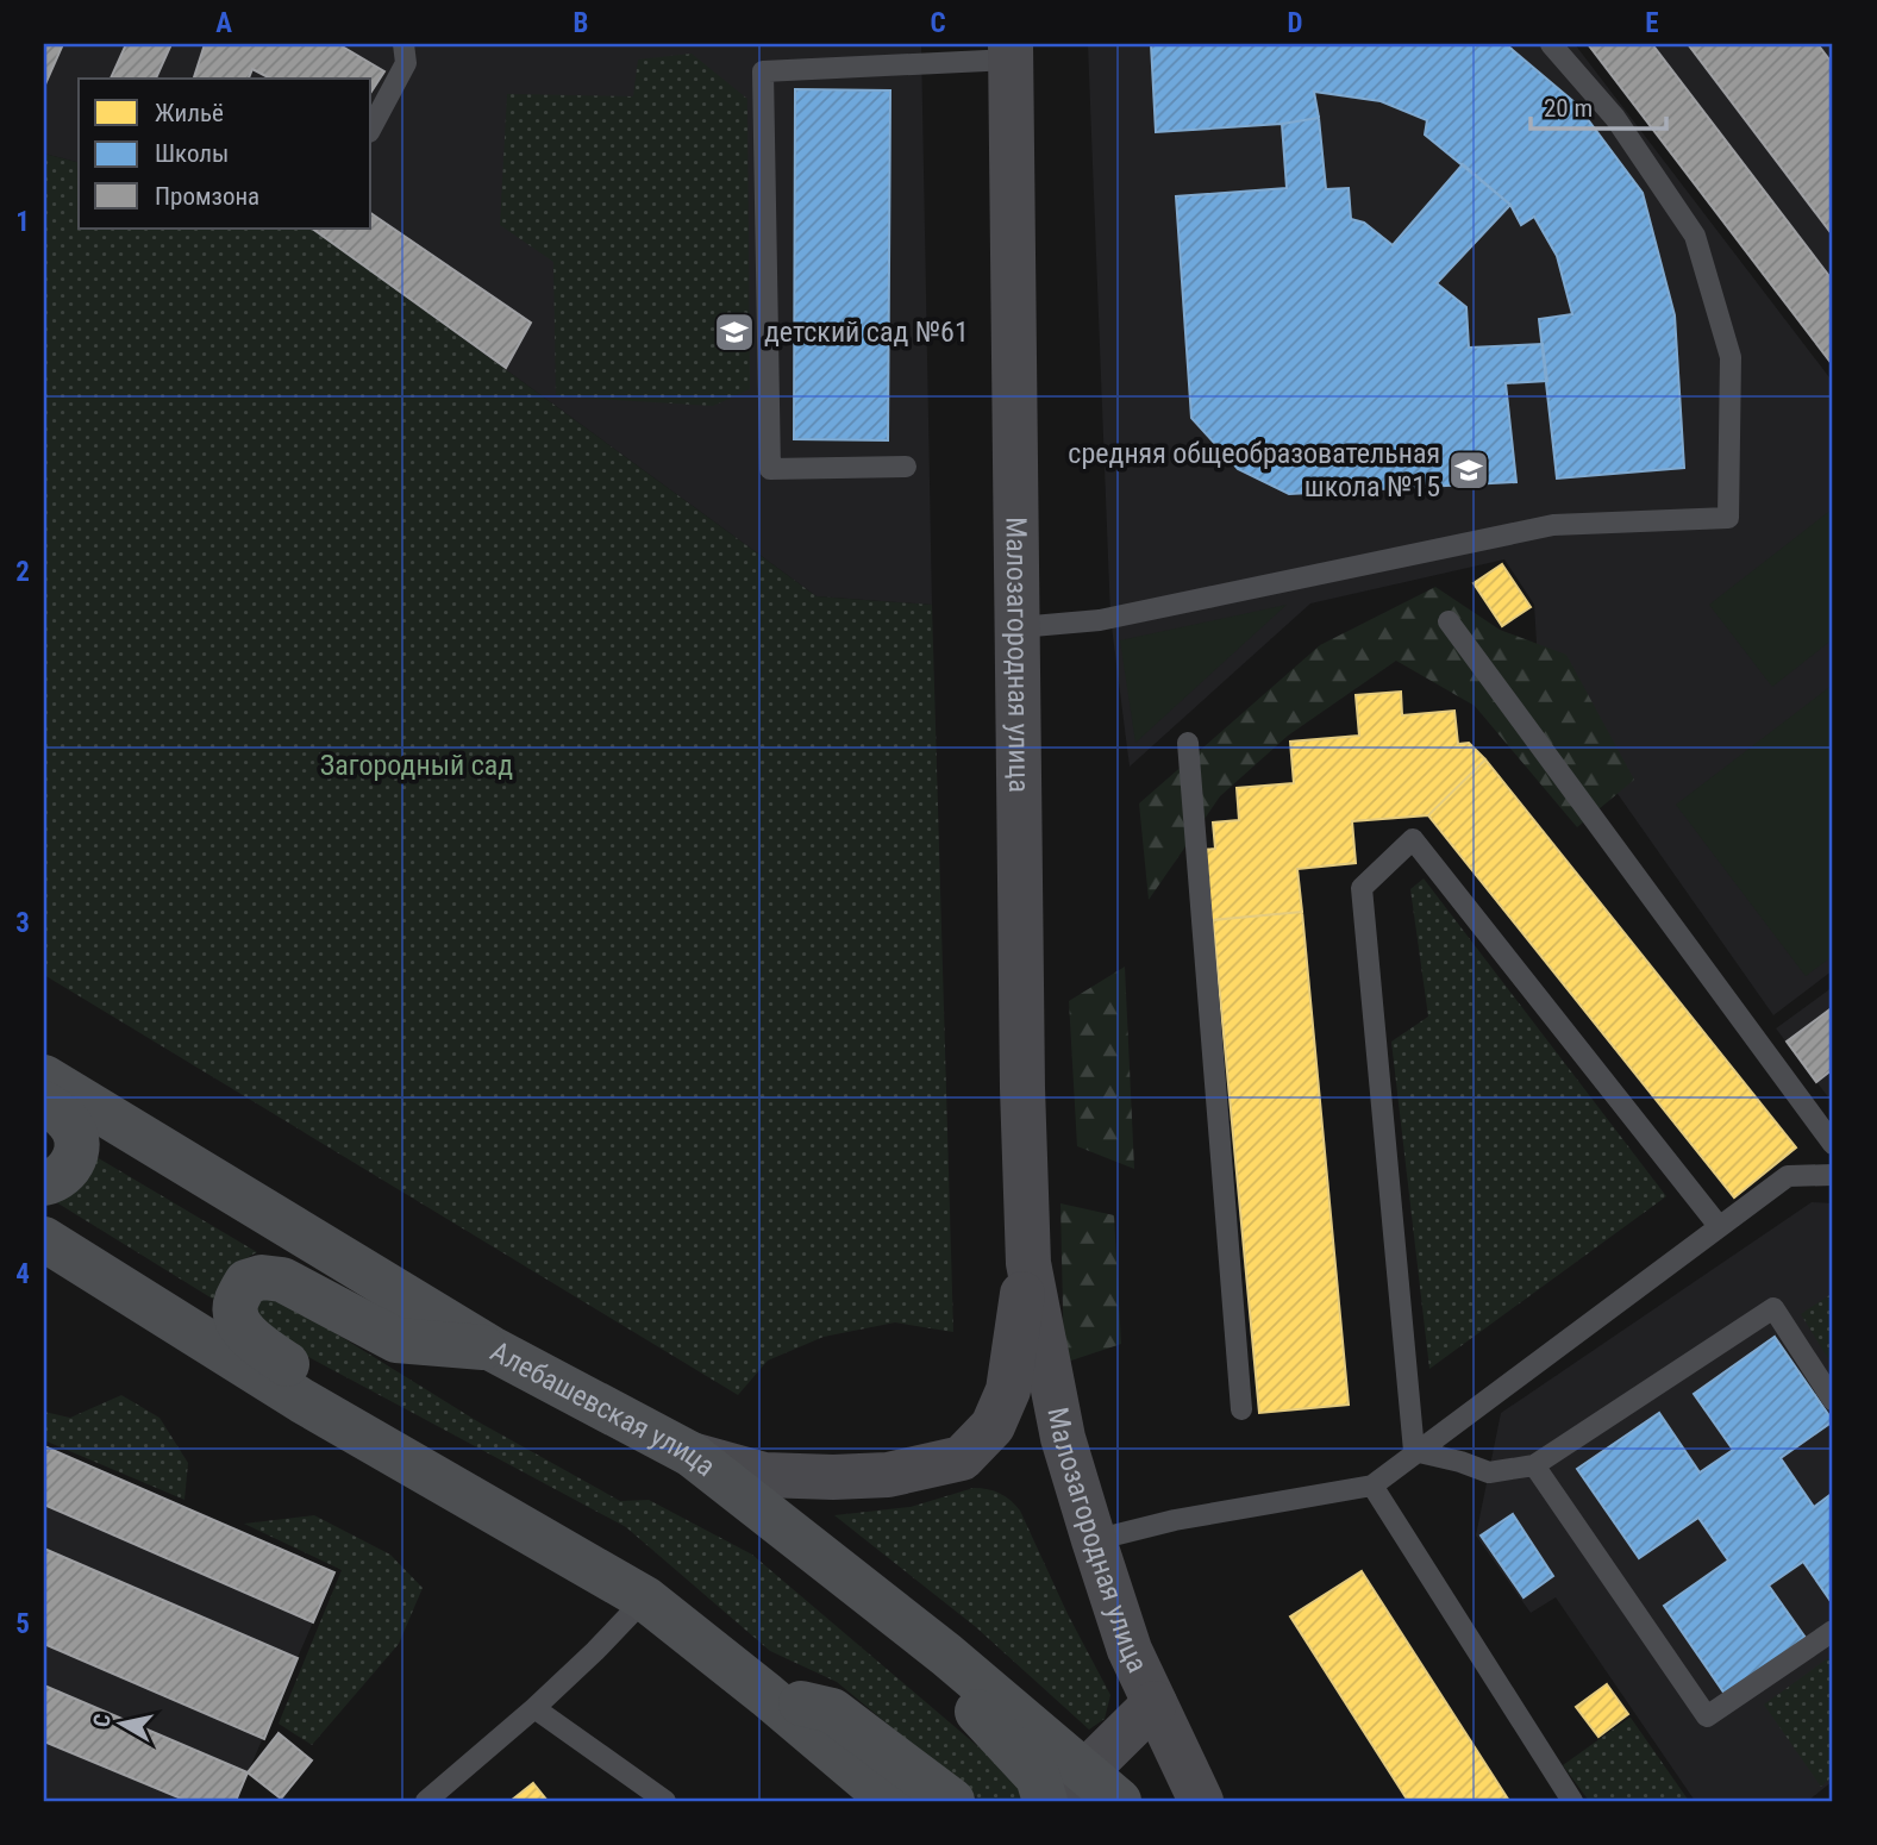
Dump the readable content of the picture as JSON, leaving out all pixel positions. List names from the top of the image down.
{
  "streets": {
    "main road": ["Алебашевская улица"],
    "street": ["Малозагородная улица"]
  },
  "crossings": [
    ["Малозагородная улица", "Алебашевская улица"]
  ],
  "parks": ["Загородный сад"],
  "places": {
    "school or university": ["детский сад №61", "средняя общеобразовательная школа №15"]
  },
  "legend": ["Жильё", "Школы", "Промзона"],
  "scale_bar": "20 m",
  "north": "left",
  "grid": {
    "columns": [
      "A",
      "B",
      "C",
      "D",
      "E"
    ],
    "rows": [
      "1",
      "2",
      "3",
      "4",
      "5"
    ]
  }
}
